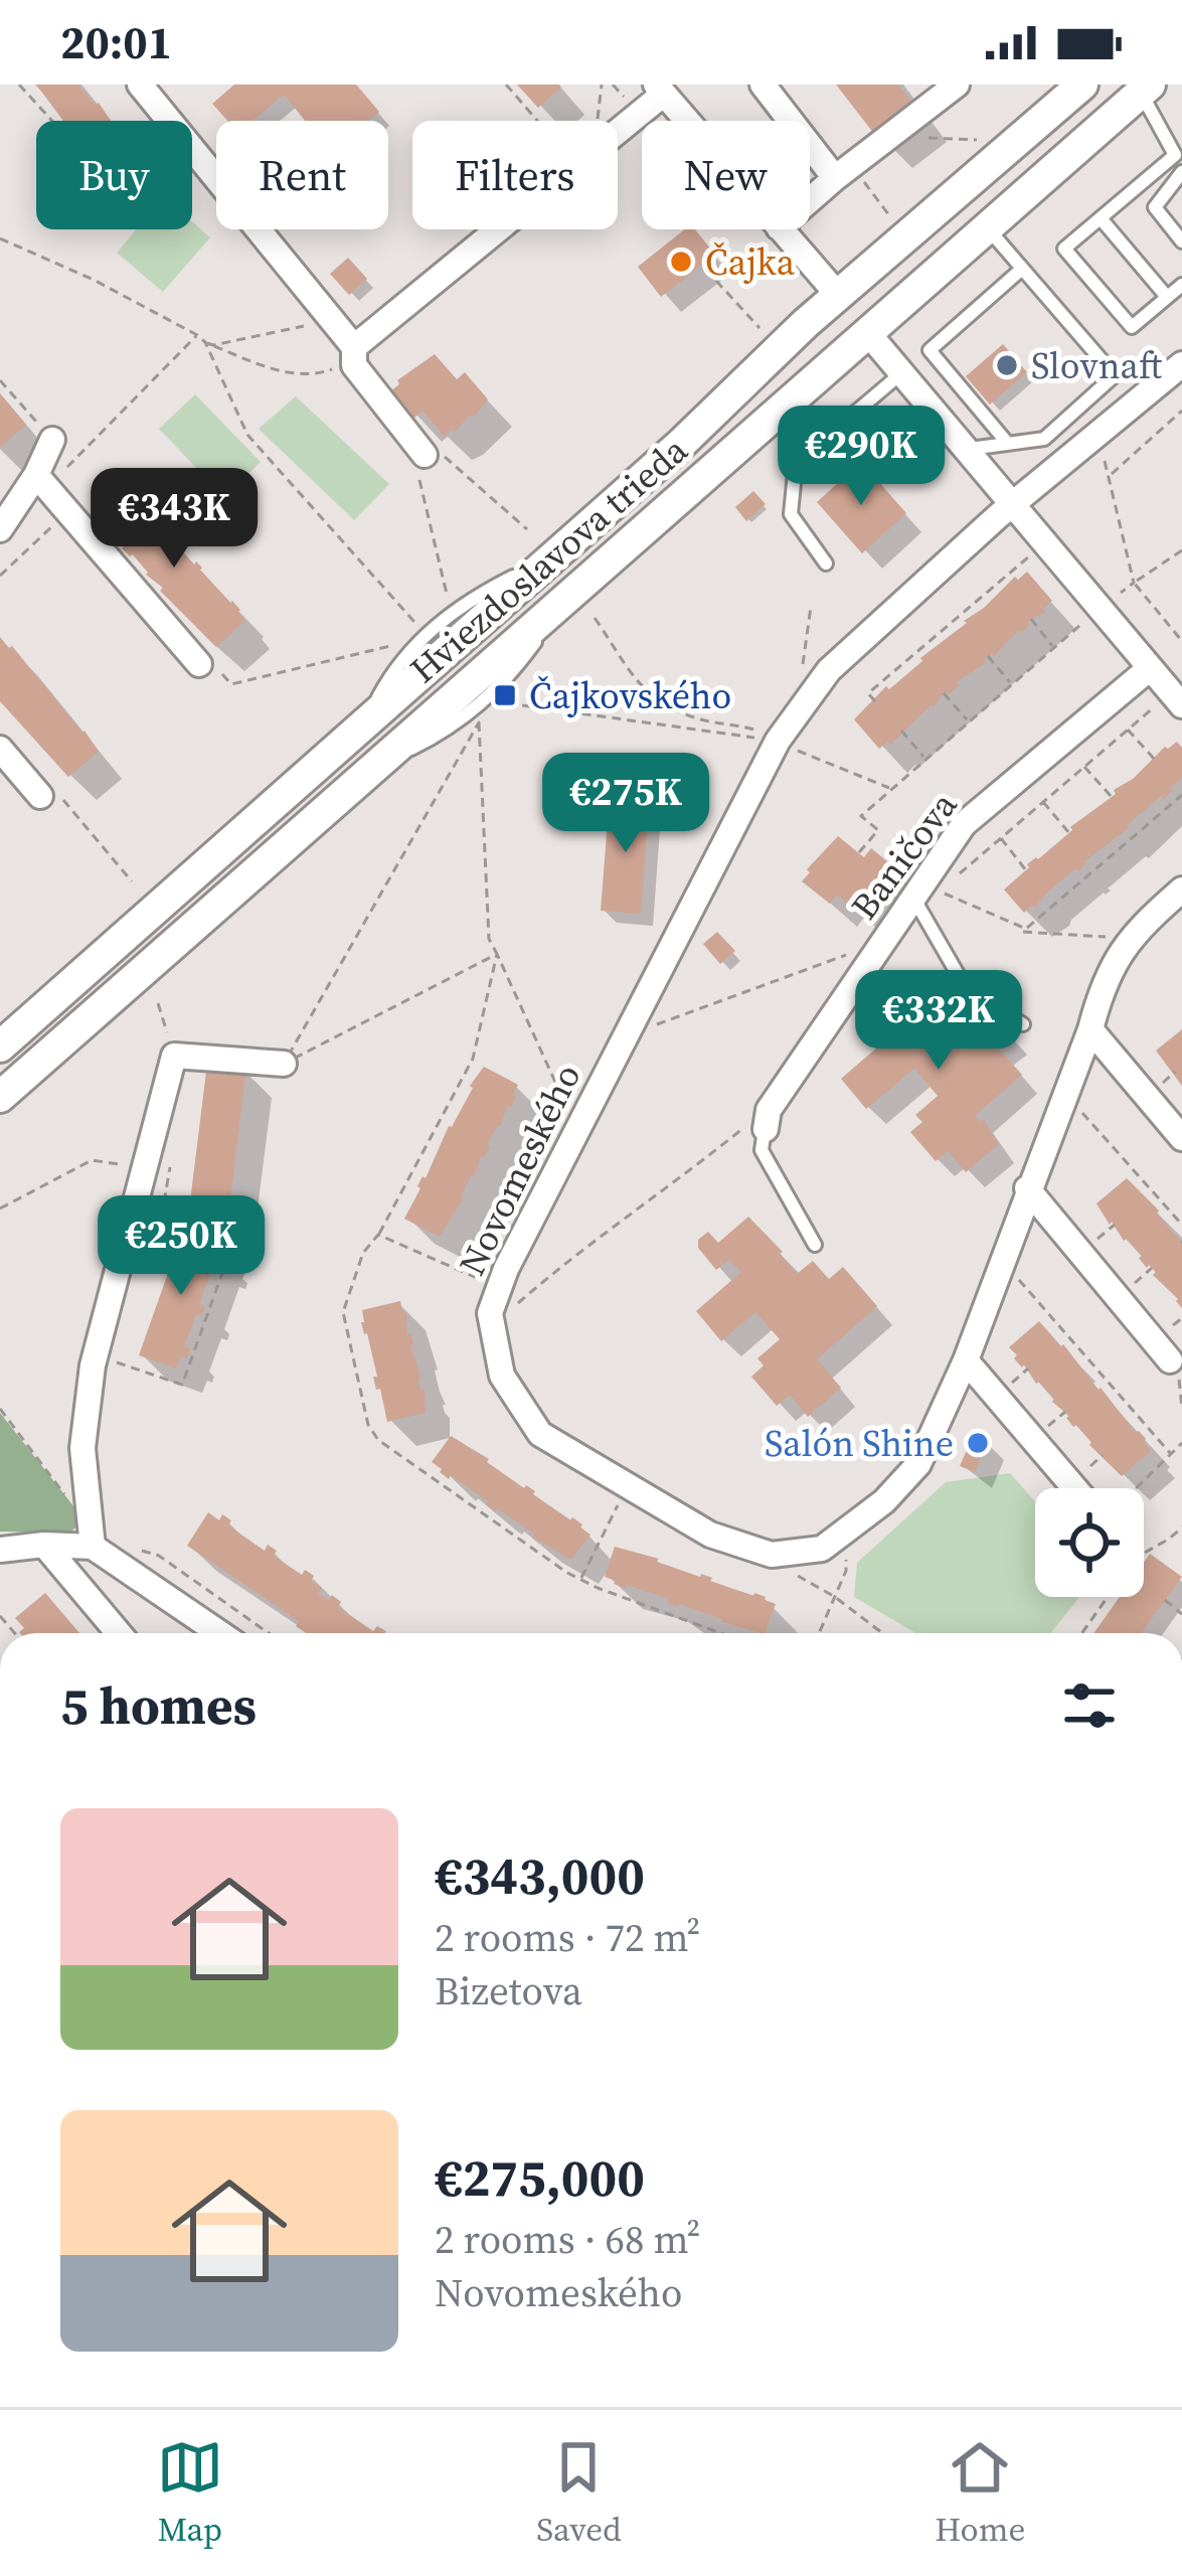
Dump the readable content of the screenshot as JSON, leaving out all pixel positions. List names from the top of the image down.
{
  "streets": {
    "street": ["Hviezdoslavova trieda", "Baničova", "Novomeského"]
  },
  "places": {
    "other": ["Čajka", "Slovnaft", "Salón Shine"],
    "transit": ["Čajkovského"]
  },
  "page": {
    "status": "20:01",
    "chip": [
      "Buy",
      "Rent",
      "Filters",
      "New"
    ],
    "price": [
      "€290K",
      "€343K",
      "€275K",
      "€332K",
      "€250K"
    ],
    "heading": "5 homes",
    "list": [
      {
        "name": "€343,000",
        "note": "2 rooms · 72 m² · Bizetova"
      },
      {
        "name": "€275,000",
        "note": "2 rooms · 68 m² · Novomeského"
      }
    ],
    "tabs": ["Map", "Saved", "Home"]
  }
}
